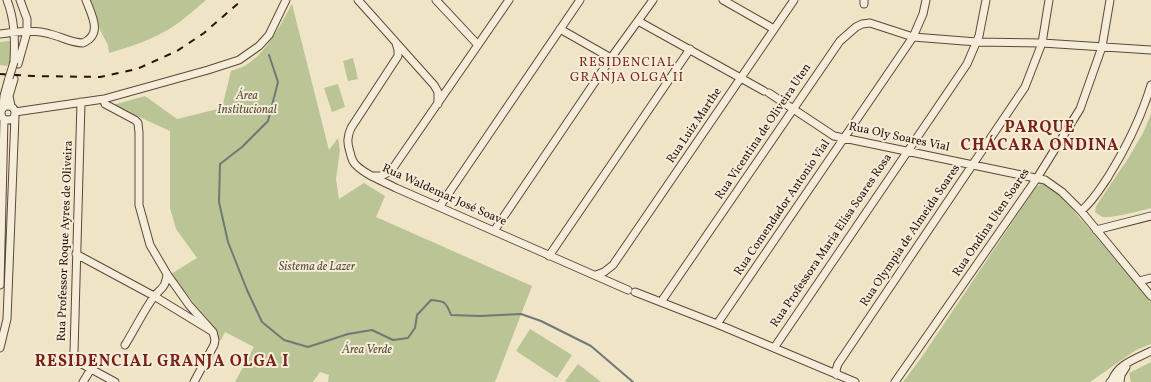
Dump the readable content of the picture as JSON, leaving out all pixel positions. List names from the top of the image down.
{
  "streets": {
    "street": [
      "Rua Luiz Marthe",
      "Rua Vicentina de Oliveira Uten",
      "Rua Oly Soares Vial",
      "Rua Waldemar José Soave",
      "Rua Comendador Antonio Vial",
      "Rua Ondina Uten Soares",
      "Rua Olympia de Almeida Soares",
      "Rua Professor Roque Ayres de Oliveira",
      "Rua Professora Maria Elisa Soares Rosa"
    ]
  },
  "crossings": [
    ["Rua Luiz Marthe", "Rua Oly Soares Vial"],
    ["Rua Vicentina de Oliveira Uten", "Rua Oly Soares Vial"],
    ["Rua Vicentina de Oliveira Uten", "Rua Waldemar José Soave"],
    ["Rua Vicentina de Oliveira Uten", "Rua Comendador Antonio Vial"],
    ["Rua Vicentina de Oliveira Uten", "Rua Ondina Uten Soares"],
    ["Rua Vicentina de Oliveira Uten", "Rua Olympia de Almeida Soares"],
    ["Rua Vicentina de Oliveira Uten", "Rua Professora Maria Elisa Soares Rosa"],
    ["Rua Oly Soares Vial", "Rua Comendador Antonio Vial"],
    ["Rua Oly Soares Vial", "Rua Ondina Uten Soares"],
    ["Rua Oly Soares Vial", "Rua Olympia de Almeida Soares"],
    ["Rua Oly Soares Vial", "Rua Professora Maria Elisa Soares Rosa"],
    ["Rua Waldemar José Soave", "Rua Comendador Antonio Vial"],
    ["Rua Waldemar José Soave", "Rua Olympia de Almeida Soares"],
    ["Rua Waldemar José Soave", "Rua Professora Maria Elisa Soares Rosa"]
  ],
  "districts": ["RESIDENCIAL GRANJA OLGA II", "PARQUE CHÁCARA ONDINA", "RESIDENCIAL GRANJA OLGA I"],
  "parks": ["Área Institucional", "Sistema de Lazer", "Área Verde"]
}
